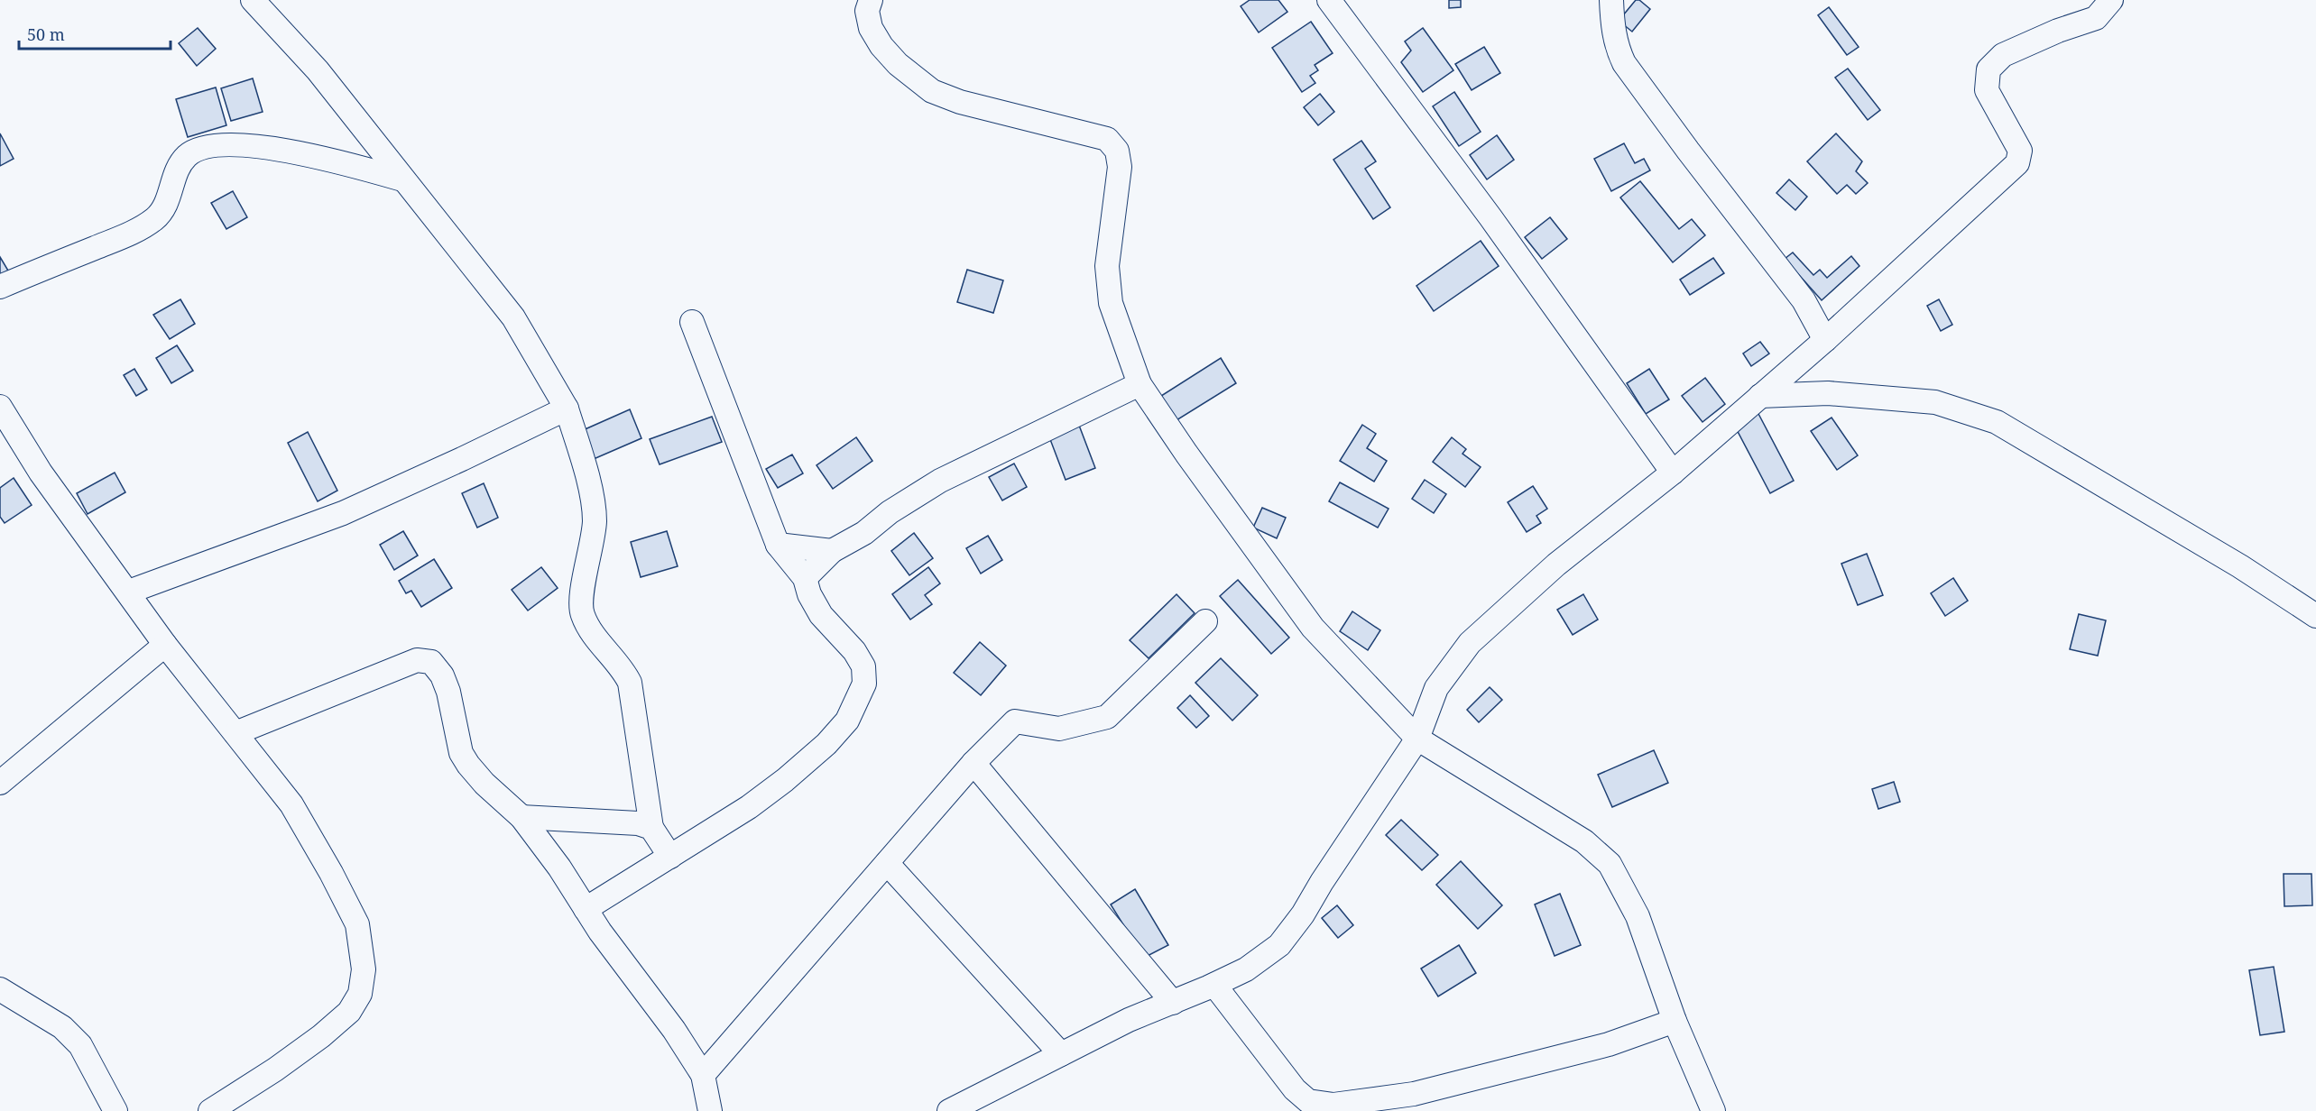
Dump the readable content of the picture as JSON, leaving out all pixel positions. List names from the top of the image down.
{
  "scale_bar": "50 m"
}
